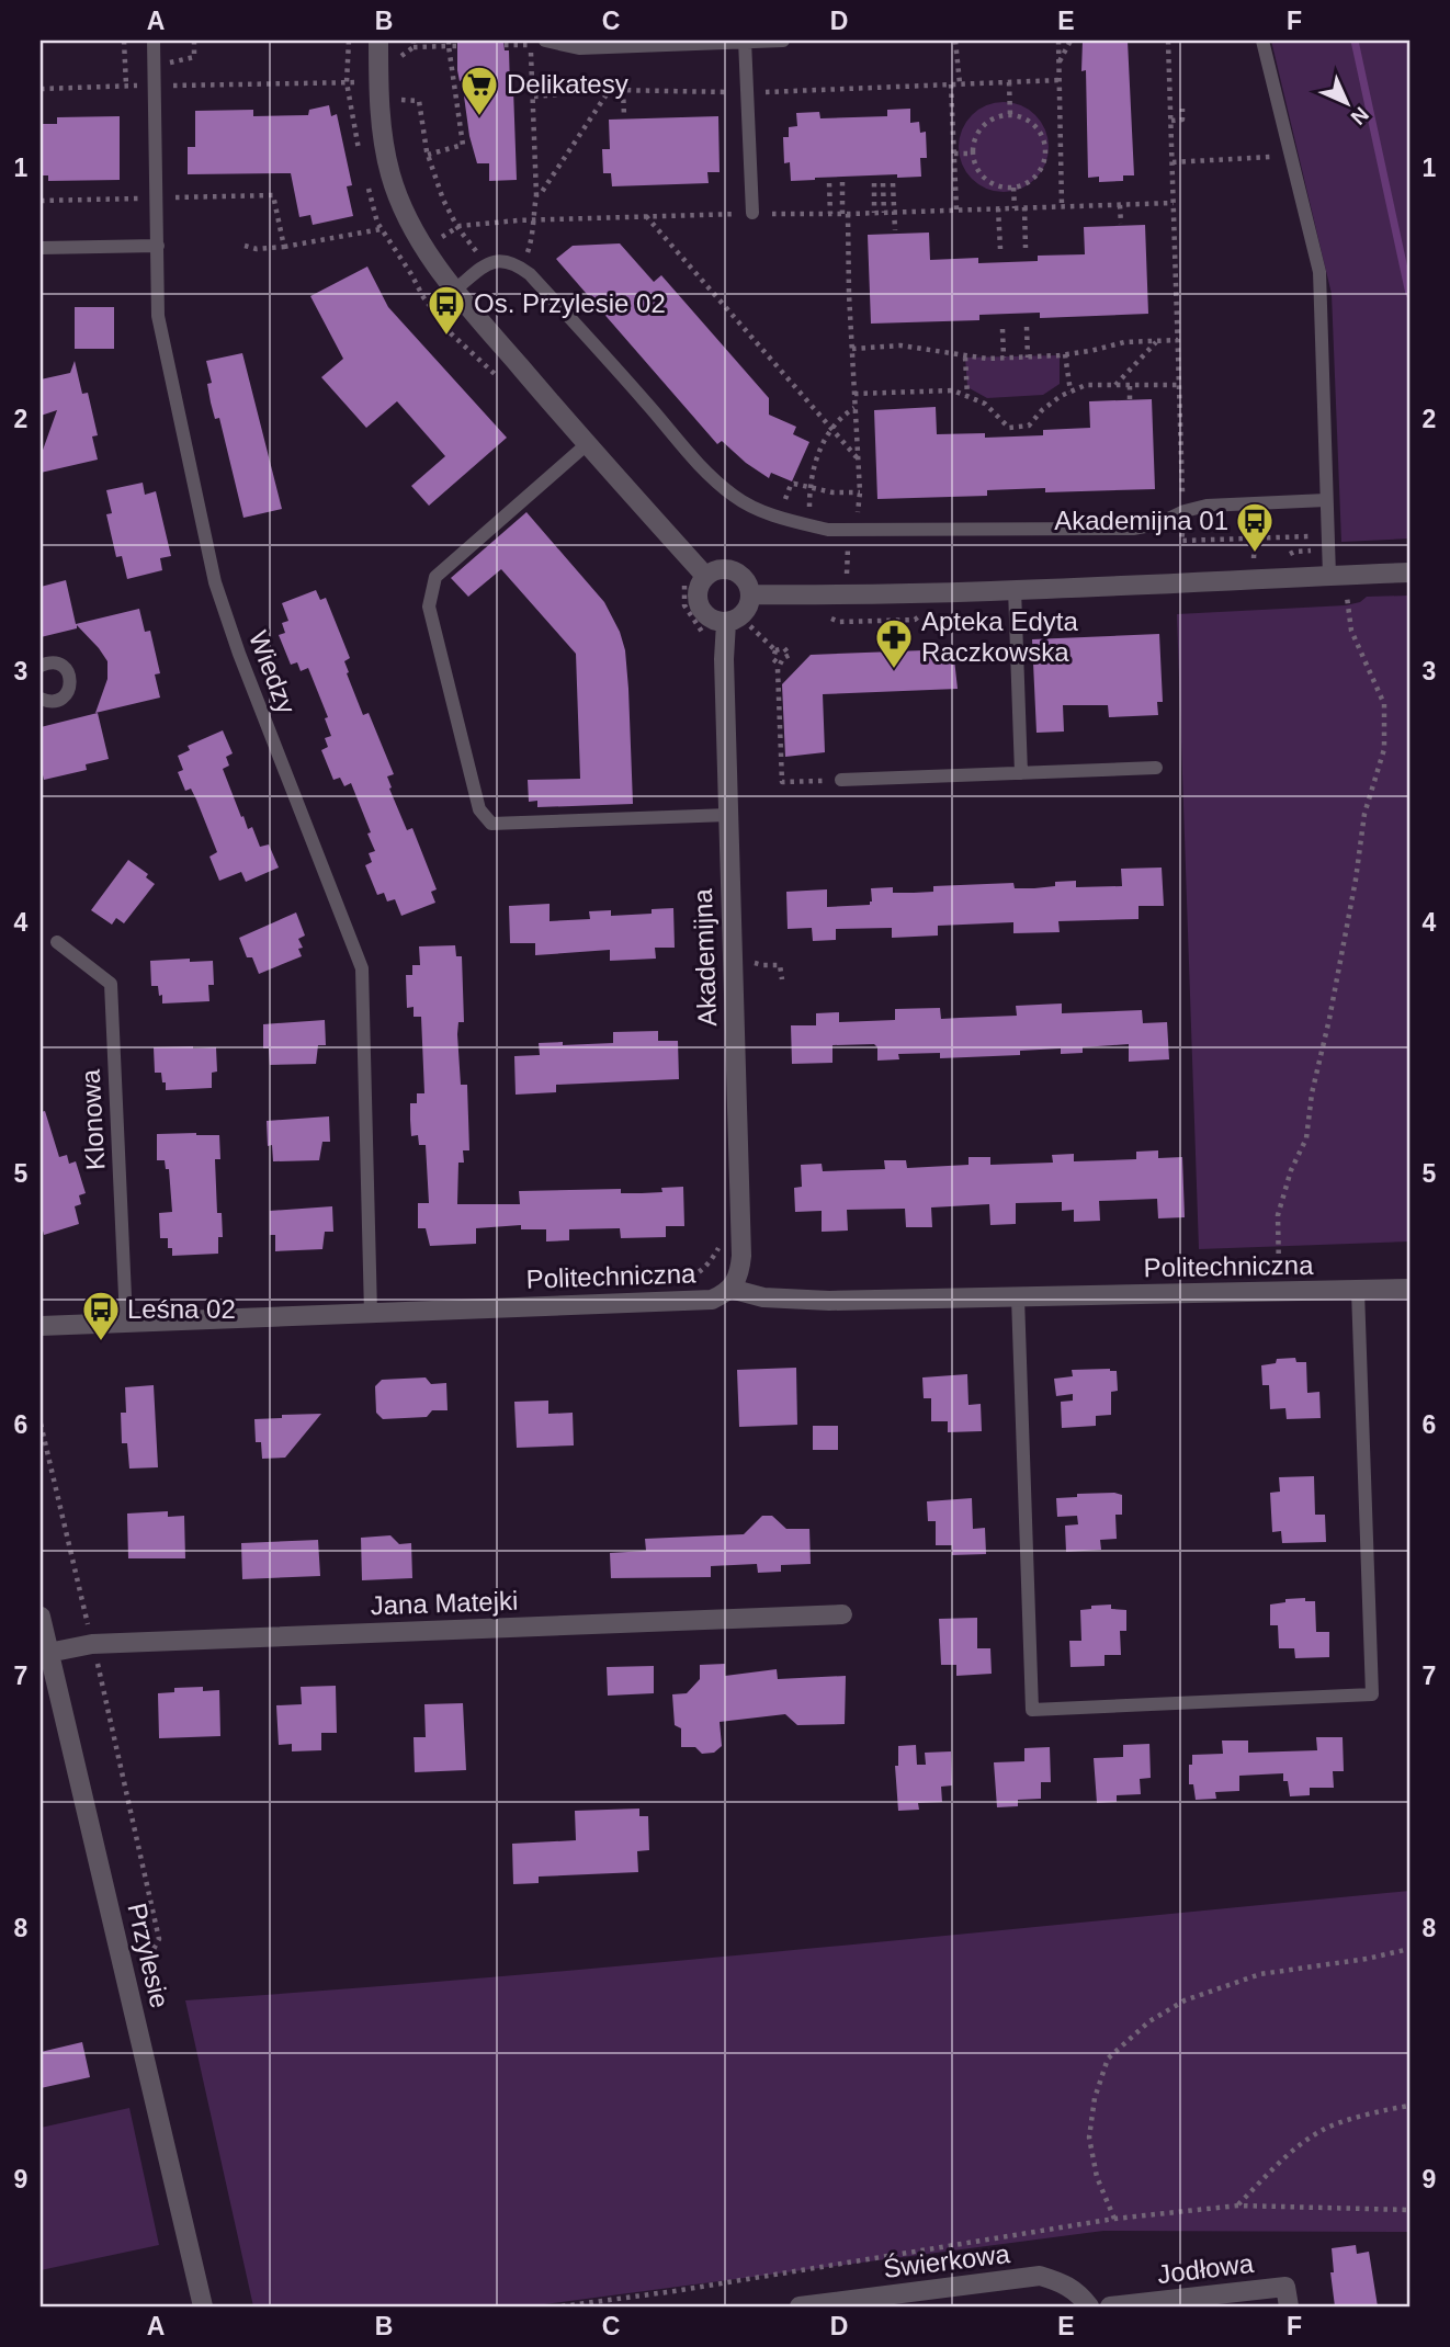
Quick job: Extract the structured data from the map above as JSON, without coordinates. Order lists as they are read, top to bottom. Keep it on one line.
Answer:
{"streets":{"street":["Akademijna","Politechniczna","Jana Matejki","Przylesie","Świerkowa","Jodłowa"],"lane":["Wiedzy","Klonowa"]},"crossings":[["Wiedzy","Politechniczna"],["Akademijna","Politechniczna"],["Klonowa","Politechniczna"],["Jana Matejki","Przylesie"]],"places":{"supermarket":["Delikatesy"],"bus stop":["Os. Przylesie 02","Akademijna 01","Leśna 02"],"pharmacy":["Apteka Edyta Raczkowska"]},"north":"bottom right","grid":{"columns":["A","B","C","D","E","F"],"rows":["1","2","3","4","5","6","7","8","9"]}}
